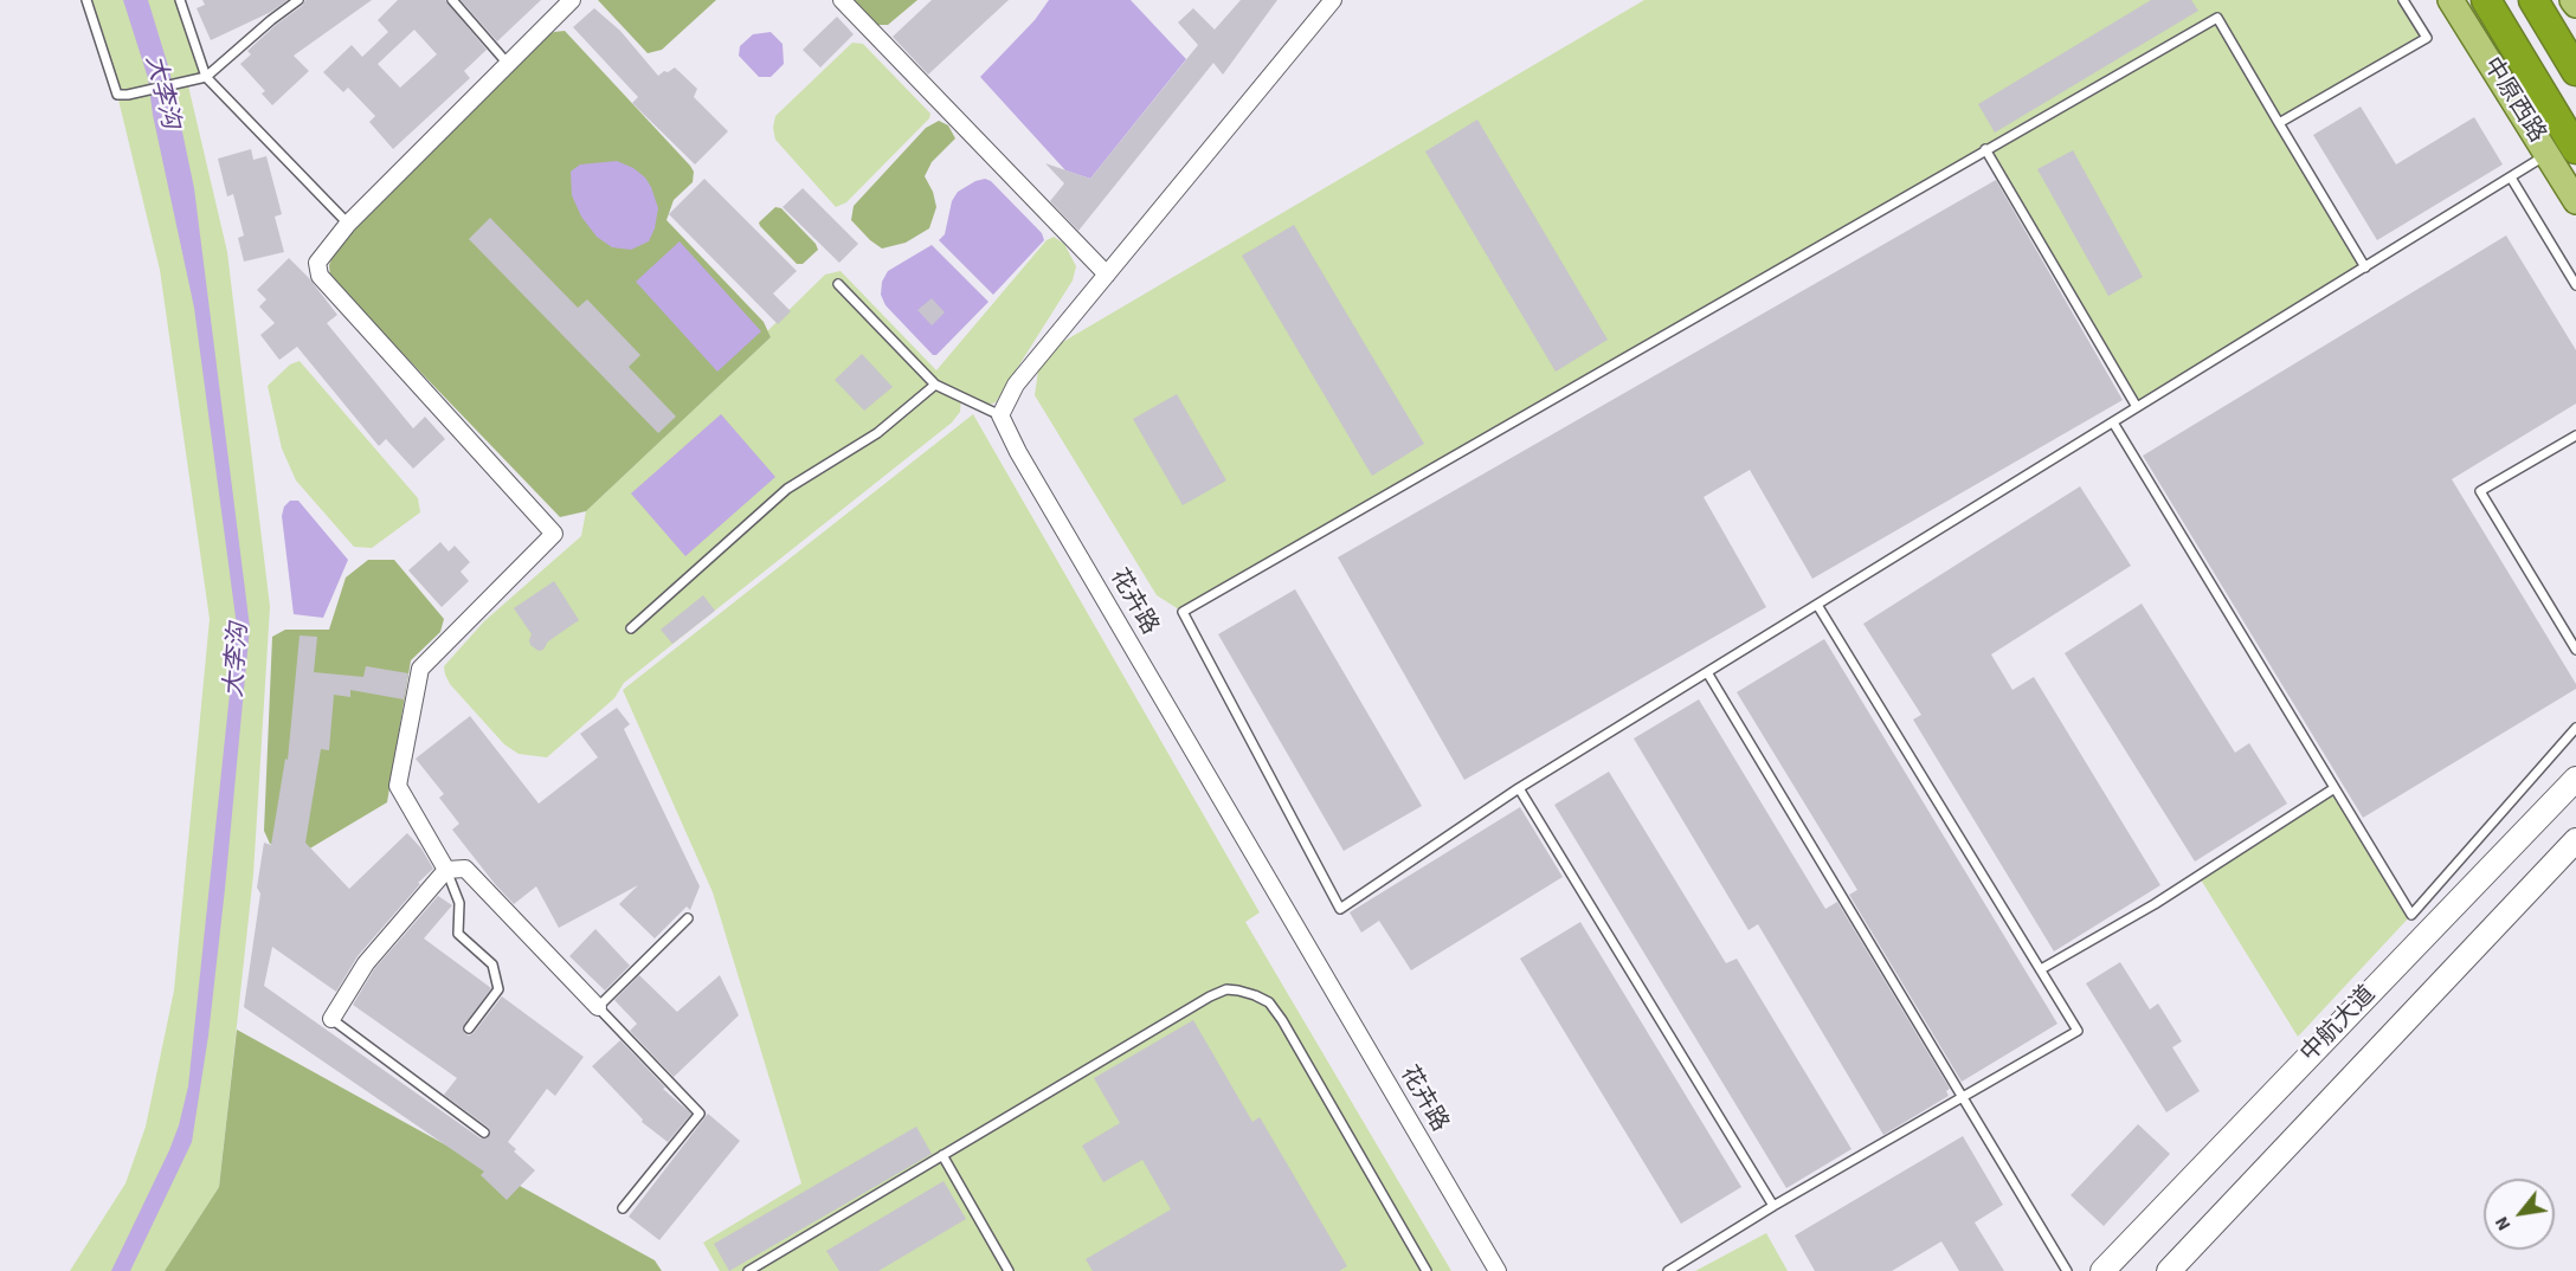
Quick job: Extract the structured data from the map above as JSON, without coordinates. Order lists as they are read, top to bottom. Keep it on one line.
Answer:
{"streets":{"main road":["中原西路","中航大道"],"street":["花卉路"]},"water":["大李沟"],"north":"bottom left"}
